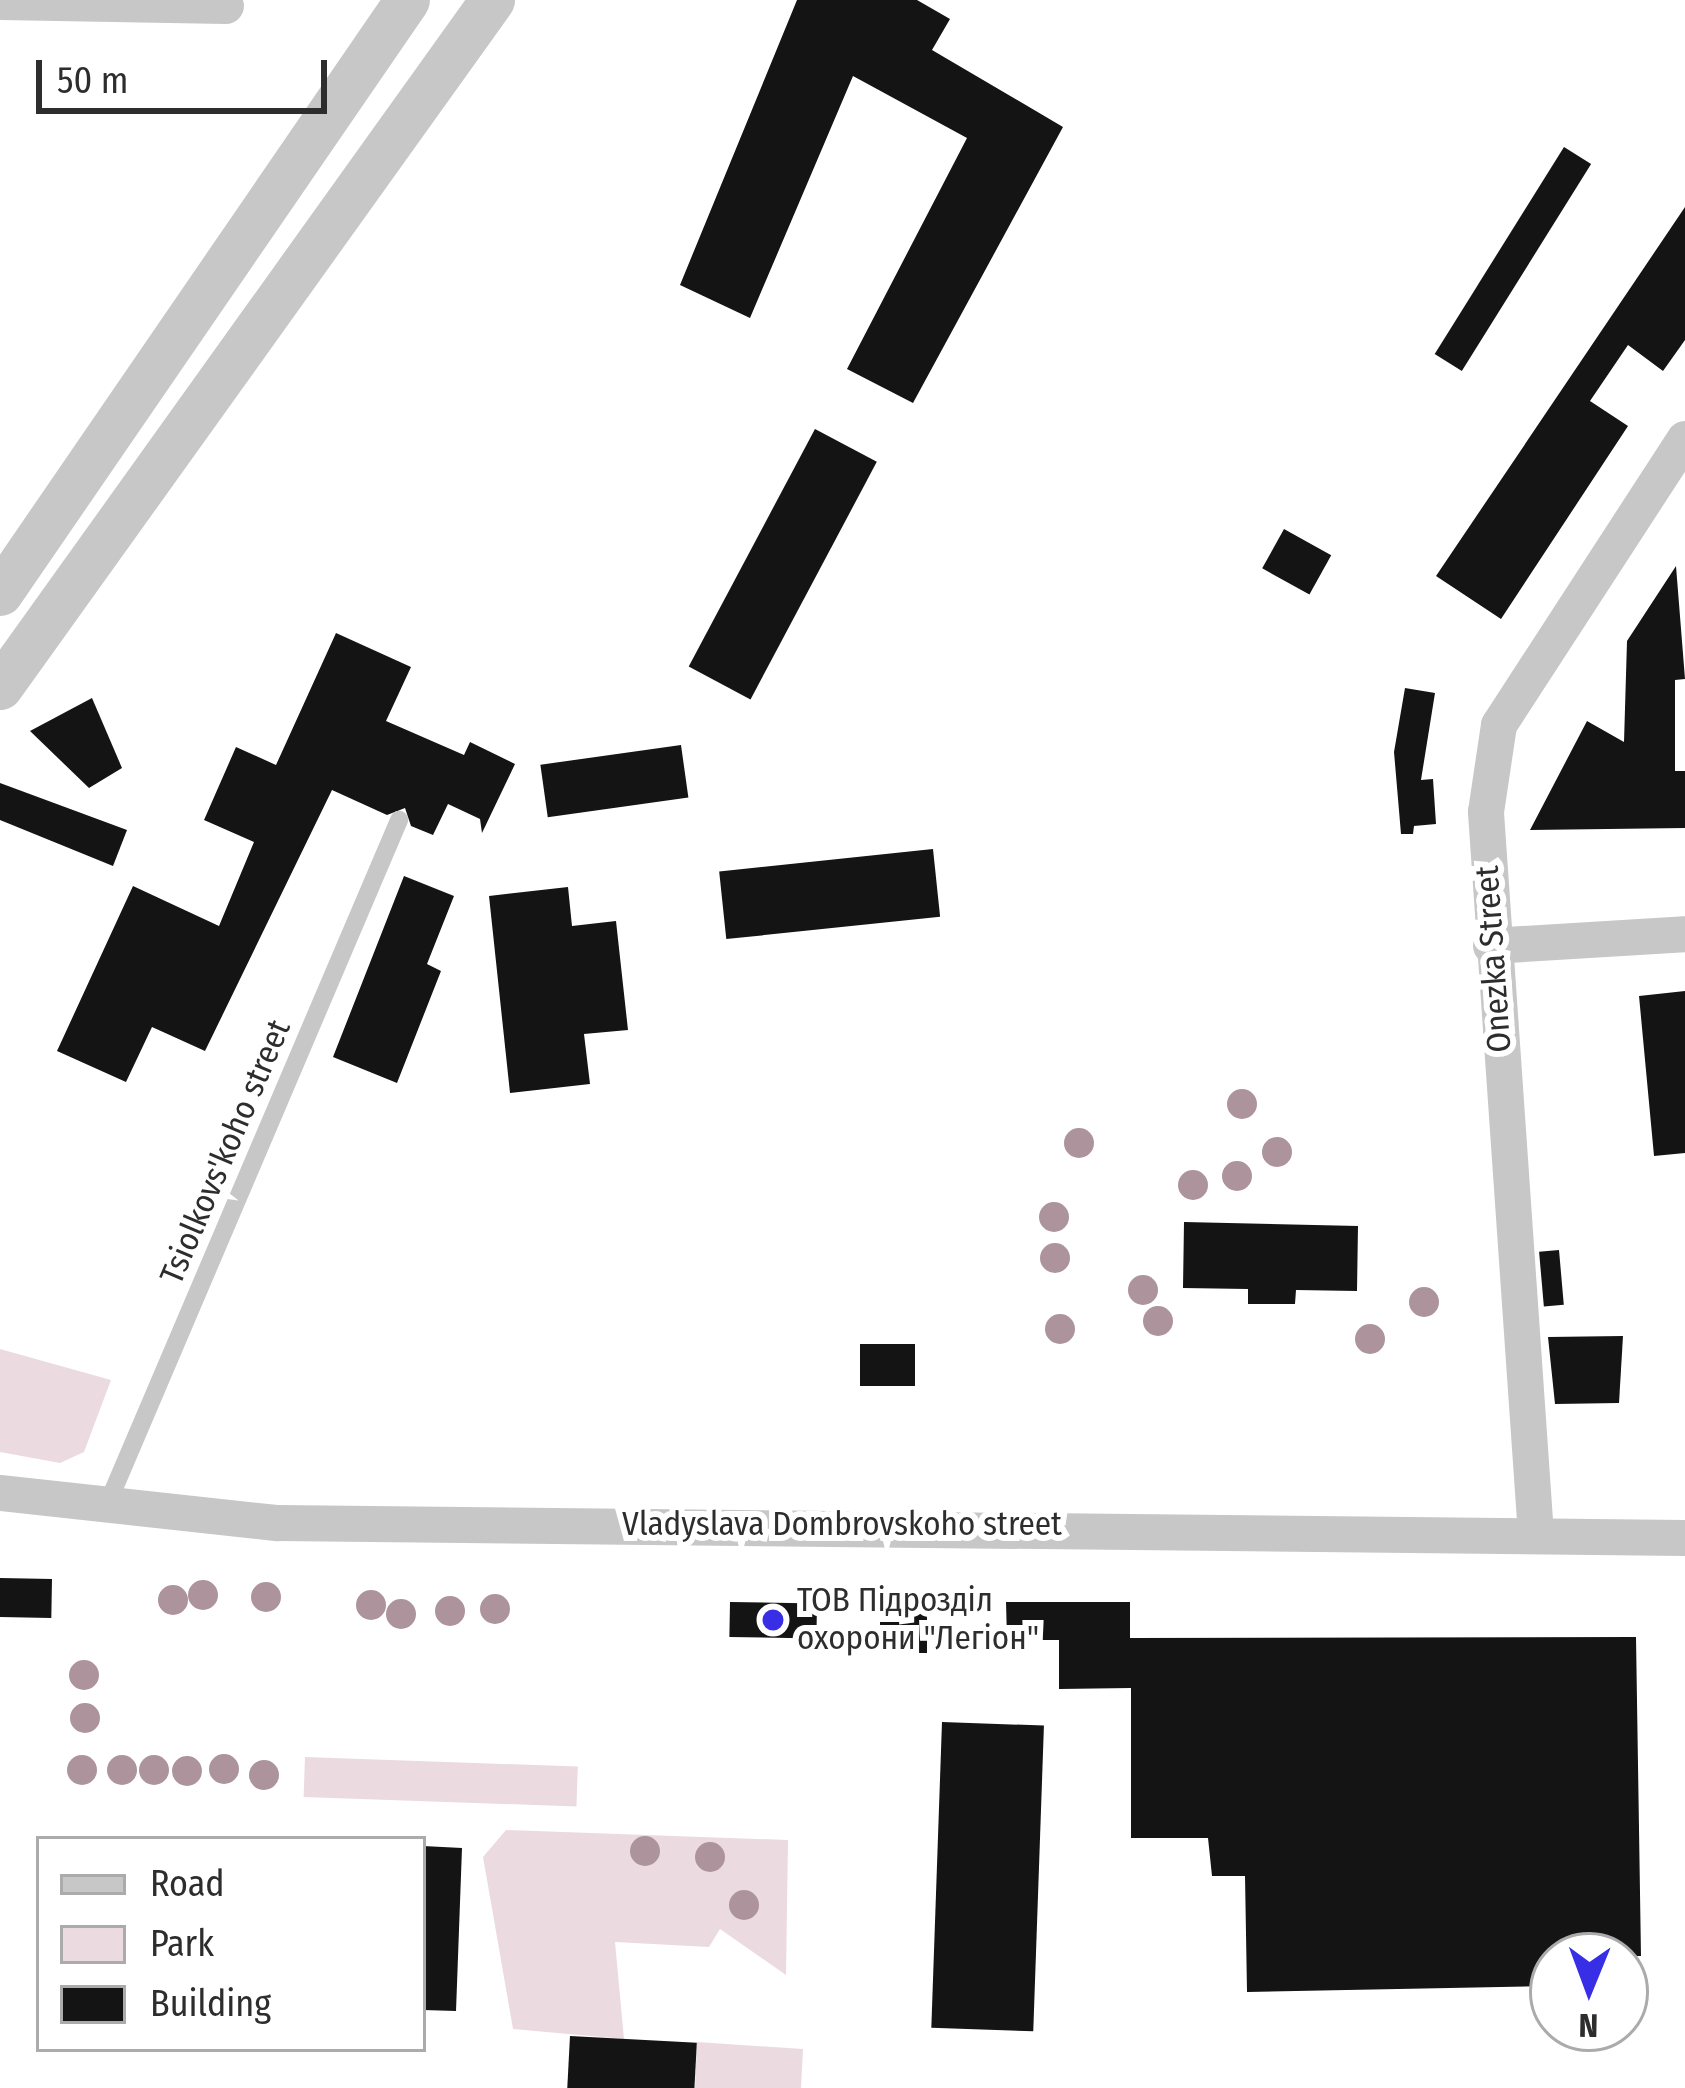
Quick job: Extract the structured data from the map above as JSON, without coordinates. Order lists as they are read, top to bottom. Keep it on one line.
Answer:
{"streets":{"street":["Onezka Street","Vladyslava Dombrovskoho street"],"lane":["Tsiolkovs'koho street"]},"crossings":[["Onezka Street","Vladyslava Dombrovskoho street"],["Tsiolkovs'koho street","Vladyslava Dombrovskoho street"]],"places":["ТОВ Підрозділ охорони \"Легіон\""],"legend":["Road","Park","Building"],"scale_bar":"50 m","north":"bottom"}
